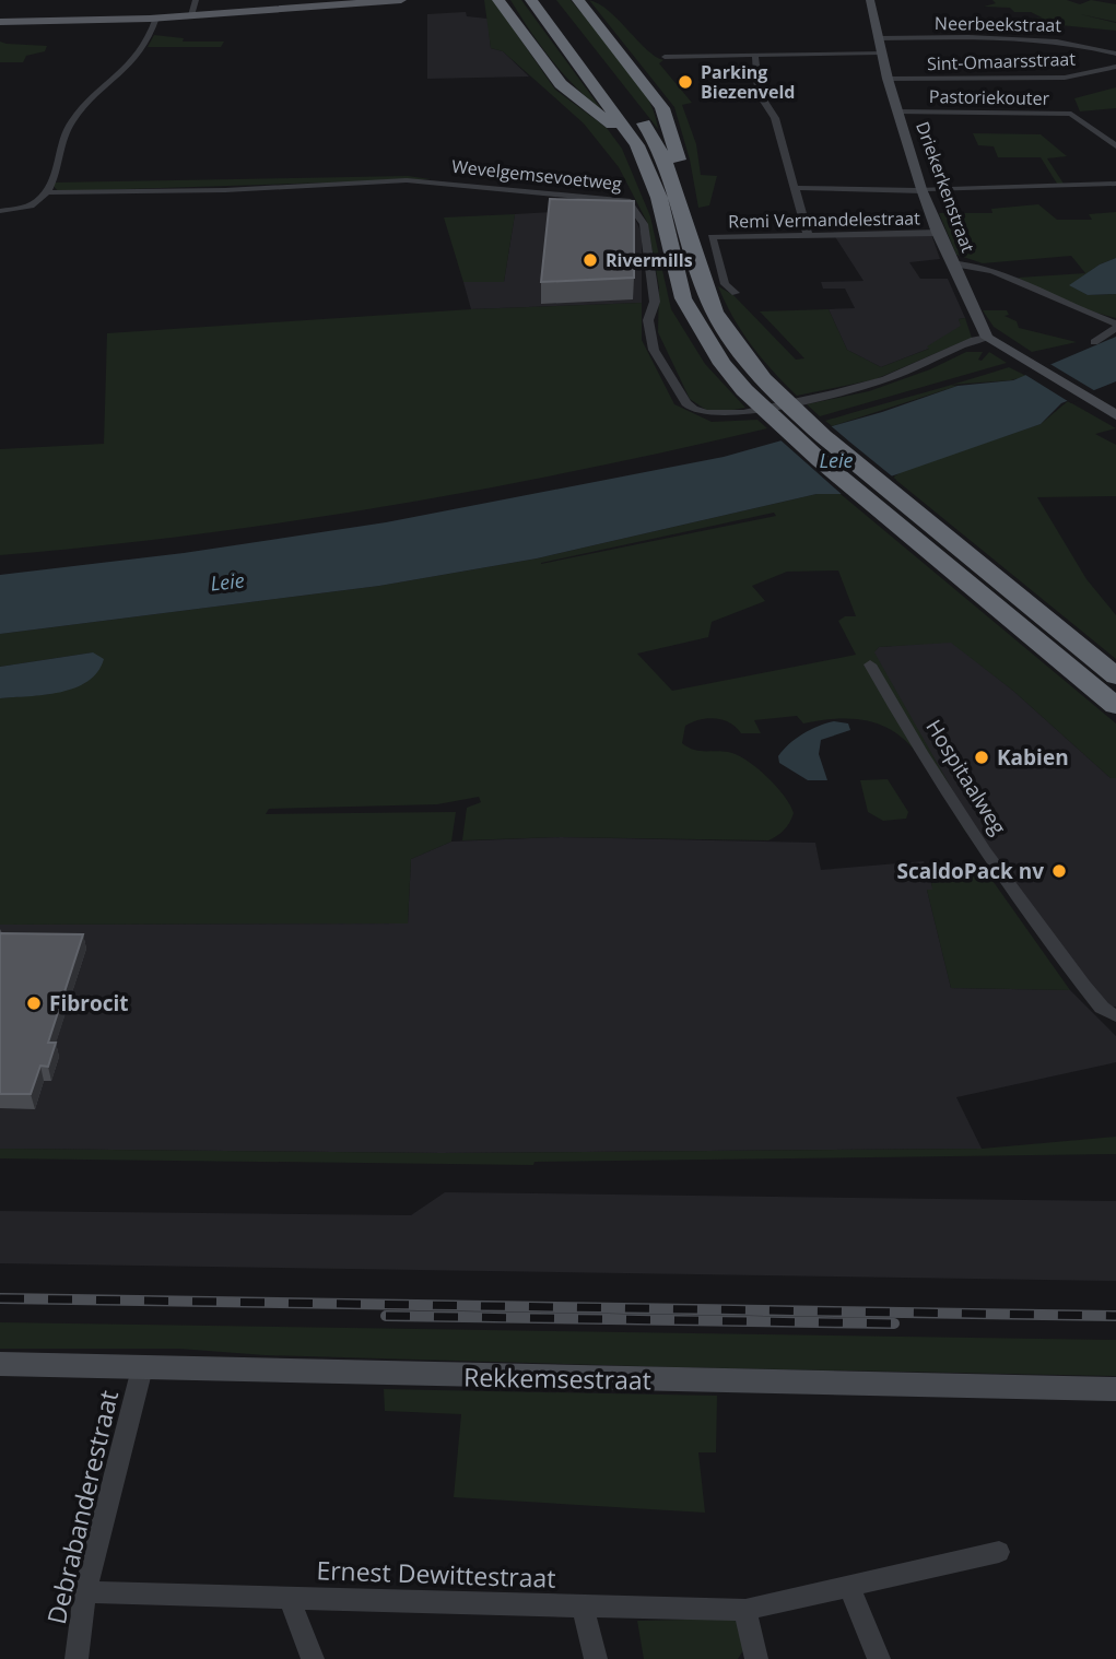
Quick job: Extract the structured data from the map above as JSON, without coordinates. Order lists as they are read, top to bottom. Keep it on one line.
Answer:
{"streets":{"street":["Neerbeekstraat","Sint-Omaarsstraat","Pastoriekouter","Wevelgemsevoetweg","Driekerkenstraat","Remi Vermandelestraat","Hospitaalweg","Rekkemsestraat","Debrabanderestraat","Ernest Dewittestraat"]},"crossings":[["Neerbeekstraat","Driekerkenstraat"],["Sint-Omaarsstraat","Driekerkenstraat"],["Pastoriekouter","Driekerkenstraat"],["Wevelgemsevoetweg","Driekerkenstraat"],["Driekerkenstraat","Remi Vermandelestraat"],["Rekkemsestraat","Debrabanderestraat"],["Debrabanderestraat","Ernest Dewittestraat"]],"water":["Leie"],"places":["Parking Biezenveld","Rivermills","Kabien","ScaldoPack nv","Fibrocit"]}
